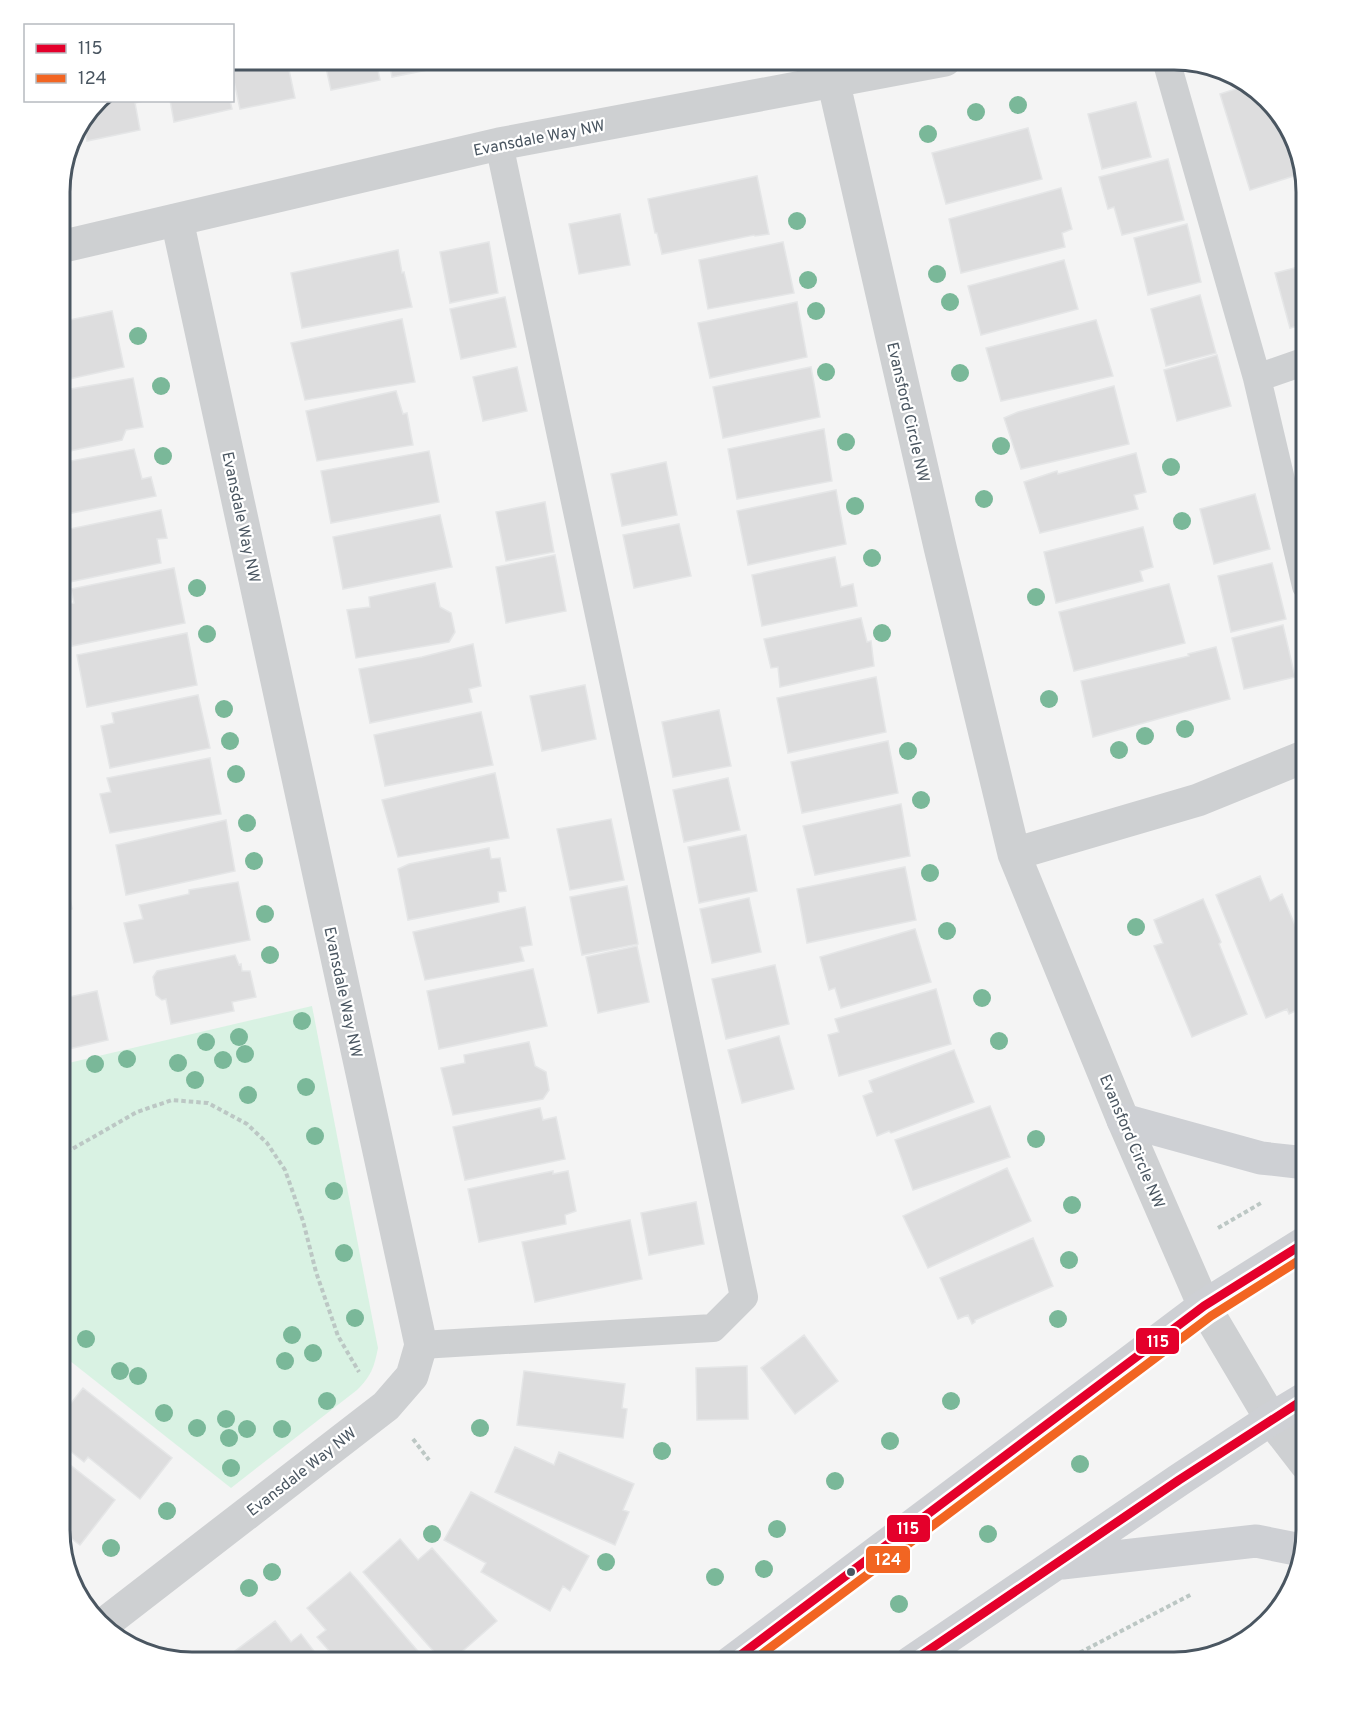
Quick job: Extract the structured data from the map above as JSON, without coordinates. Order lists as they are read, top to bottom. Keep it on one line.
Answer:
{"streets":{"street":["Evansdale Way NW","Evansford Circle NW"]},"crossings":[["Evansdale Way NW","Evansford Circle NW"]],"lines":["transit line 115","transit line 124"],"legend":["115","124"]}
